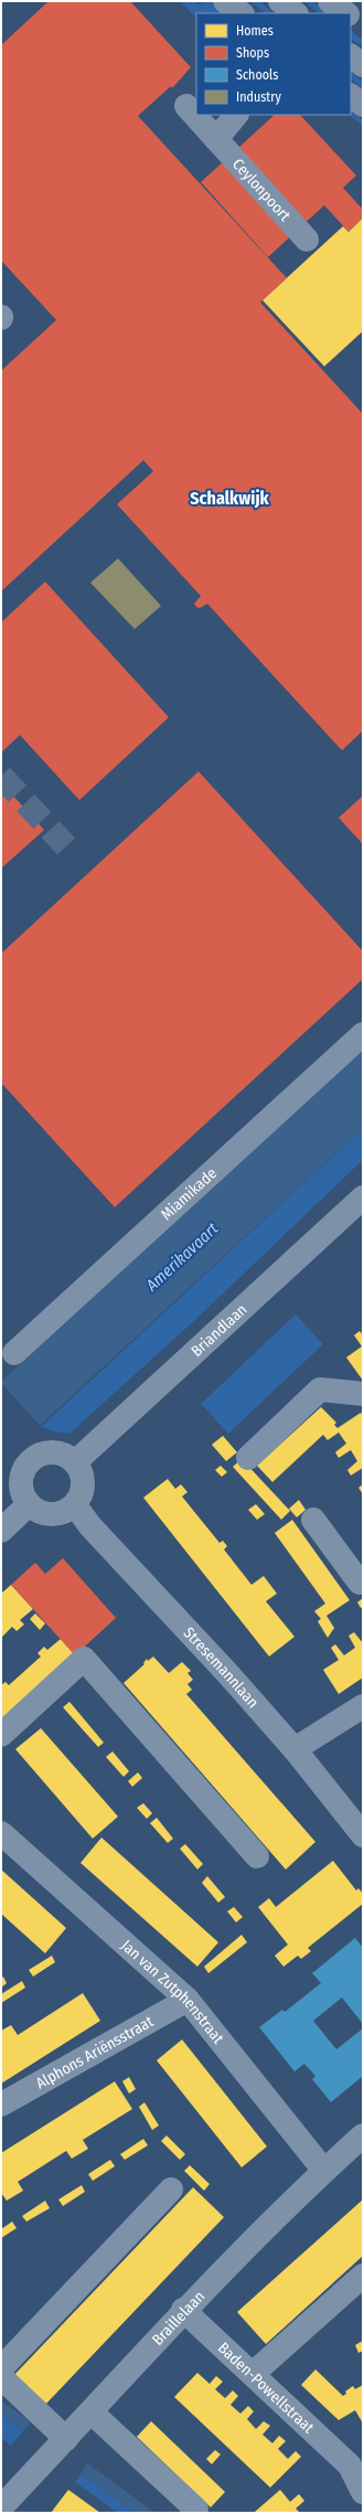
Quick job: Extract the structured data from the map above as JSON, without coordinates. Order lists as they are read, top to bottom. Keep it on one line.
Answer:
{"streets":{"street":["Ceylonpoort","Miamikade","Briandlaan","Stresemannlaan","Jan van Zutphenstraat","Alphons Ariënsstraat","Braillelaan","Baden-Powellstraat"]},"crossings":[["Briandlaan","Stresemannlaan"],["Jan van Zutphenstraat","Alphons Ariënsstraat"],["Jan van Zutphenstraat","Braillelaan"],["Braillelaan","Baden-Powellstraat"]],"districts":["Schalkwijk"],"water":["Amerikavaart"],"legend":["Homes","Shops","Schools","Industry"]}
